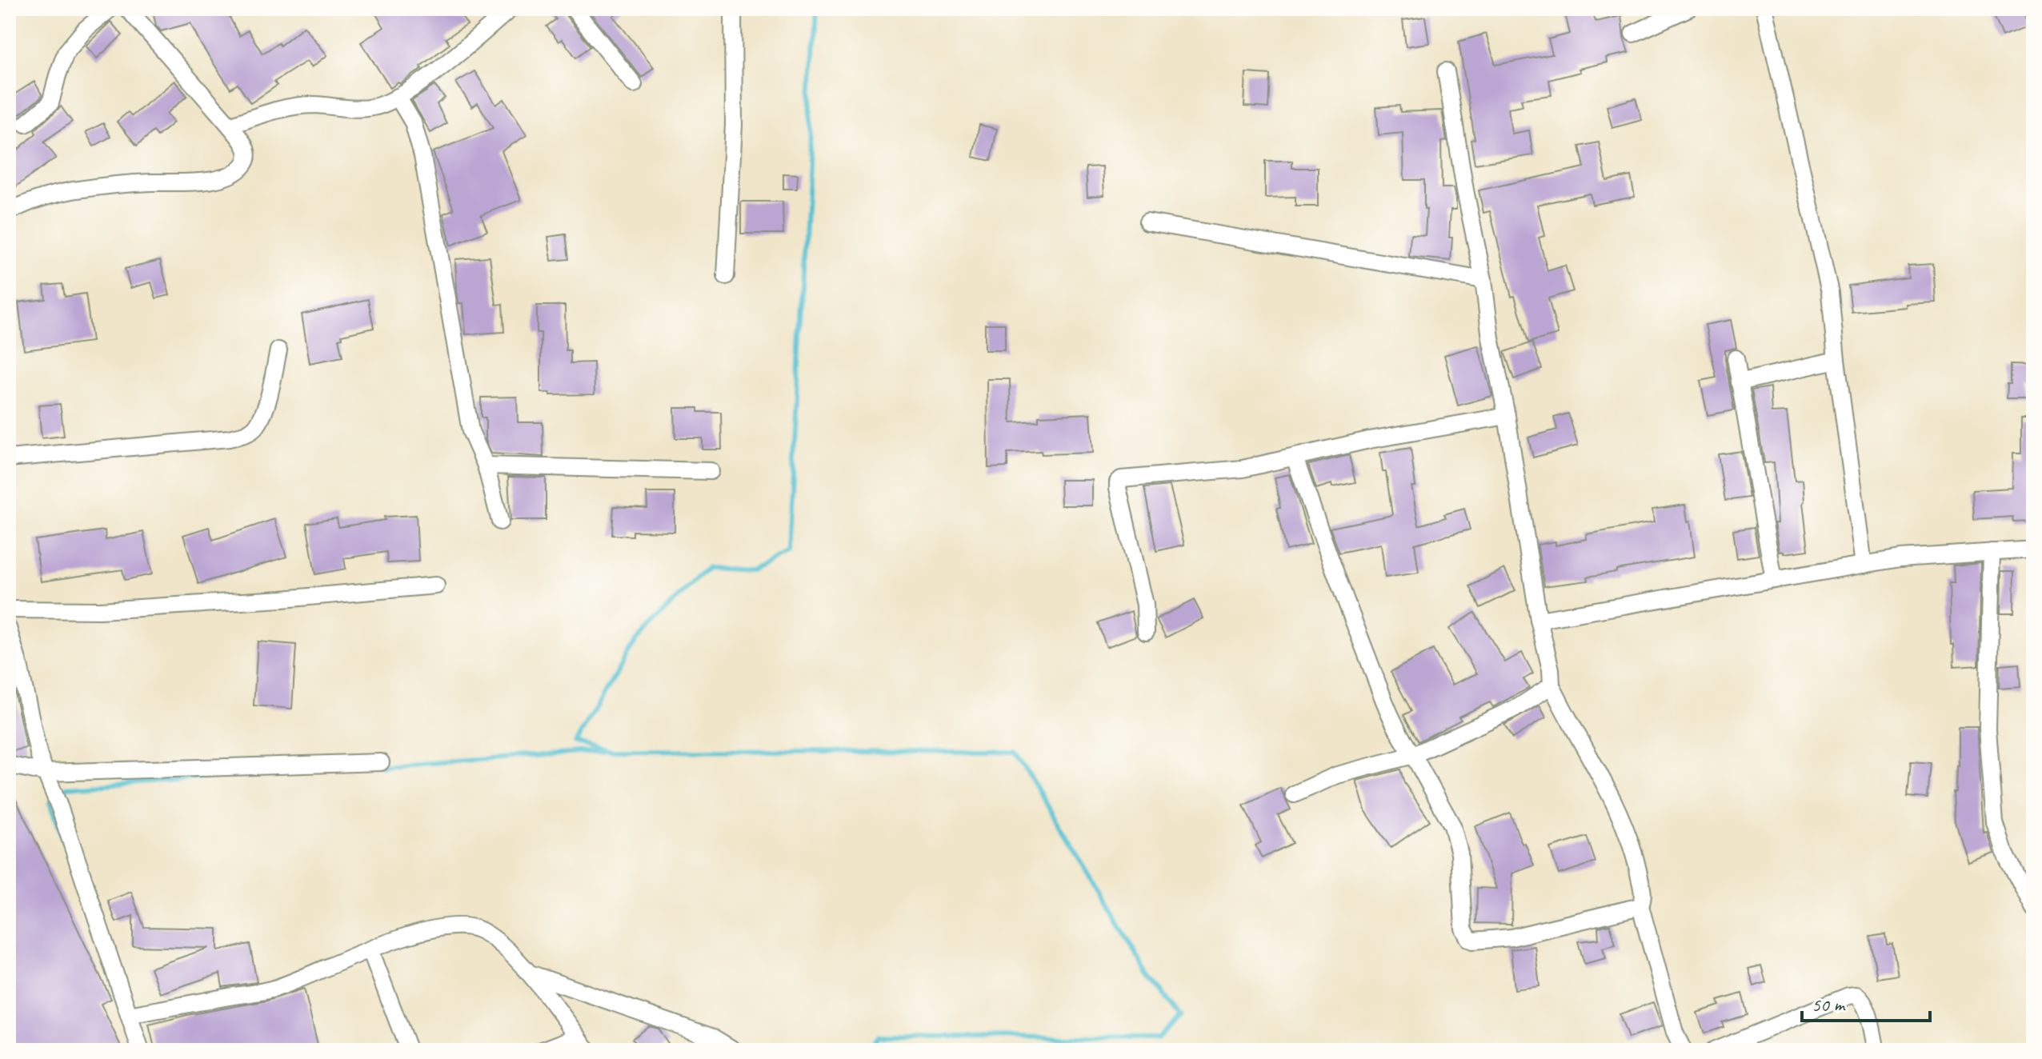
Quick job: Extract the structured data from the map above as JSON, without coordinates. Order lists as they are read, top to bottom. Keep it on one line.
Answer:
{"scale_bar":"50 m"}
